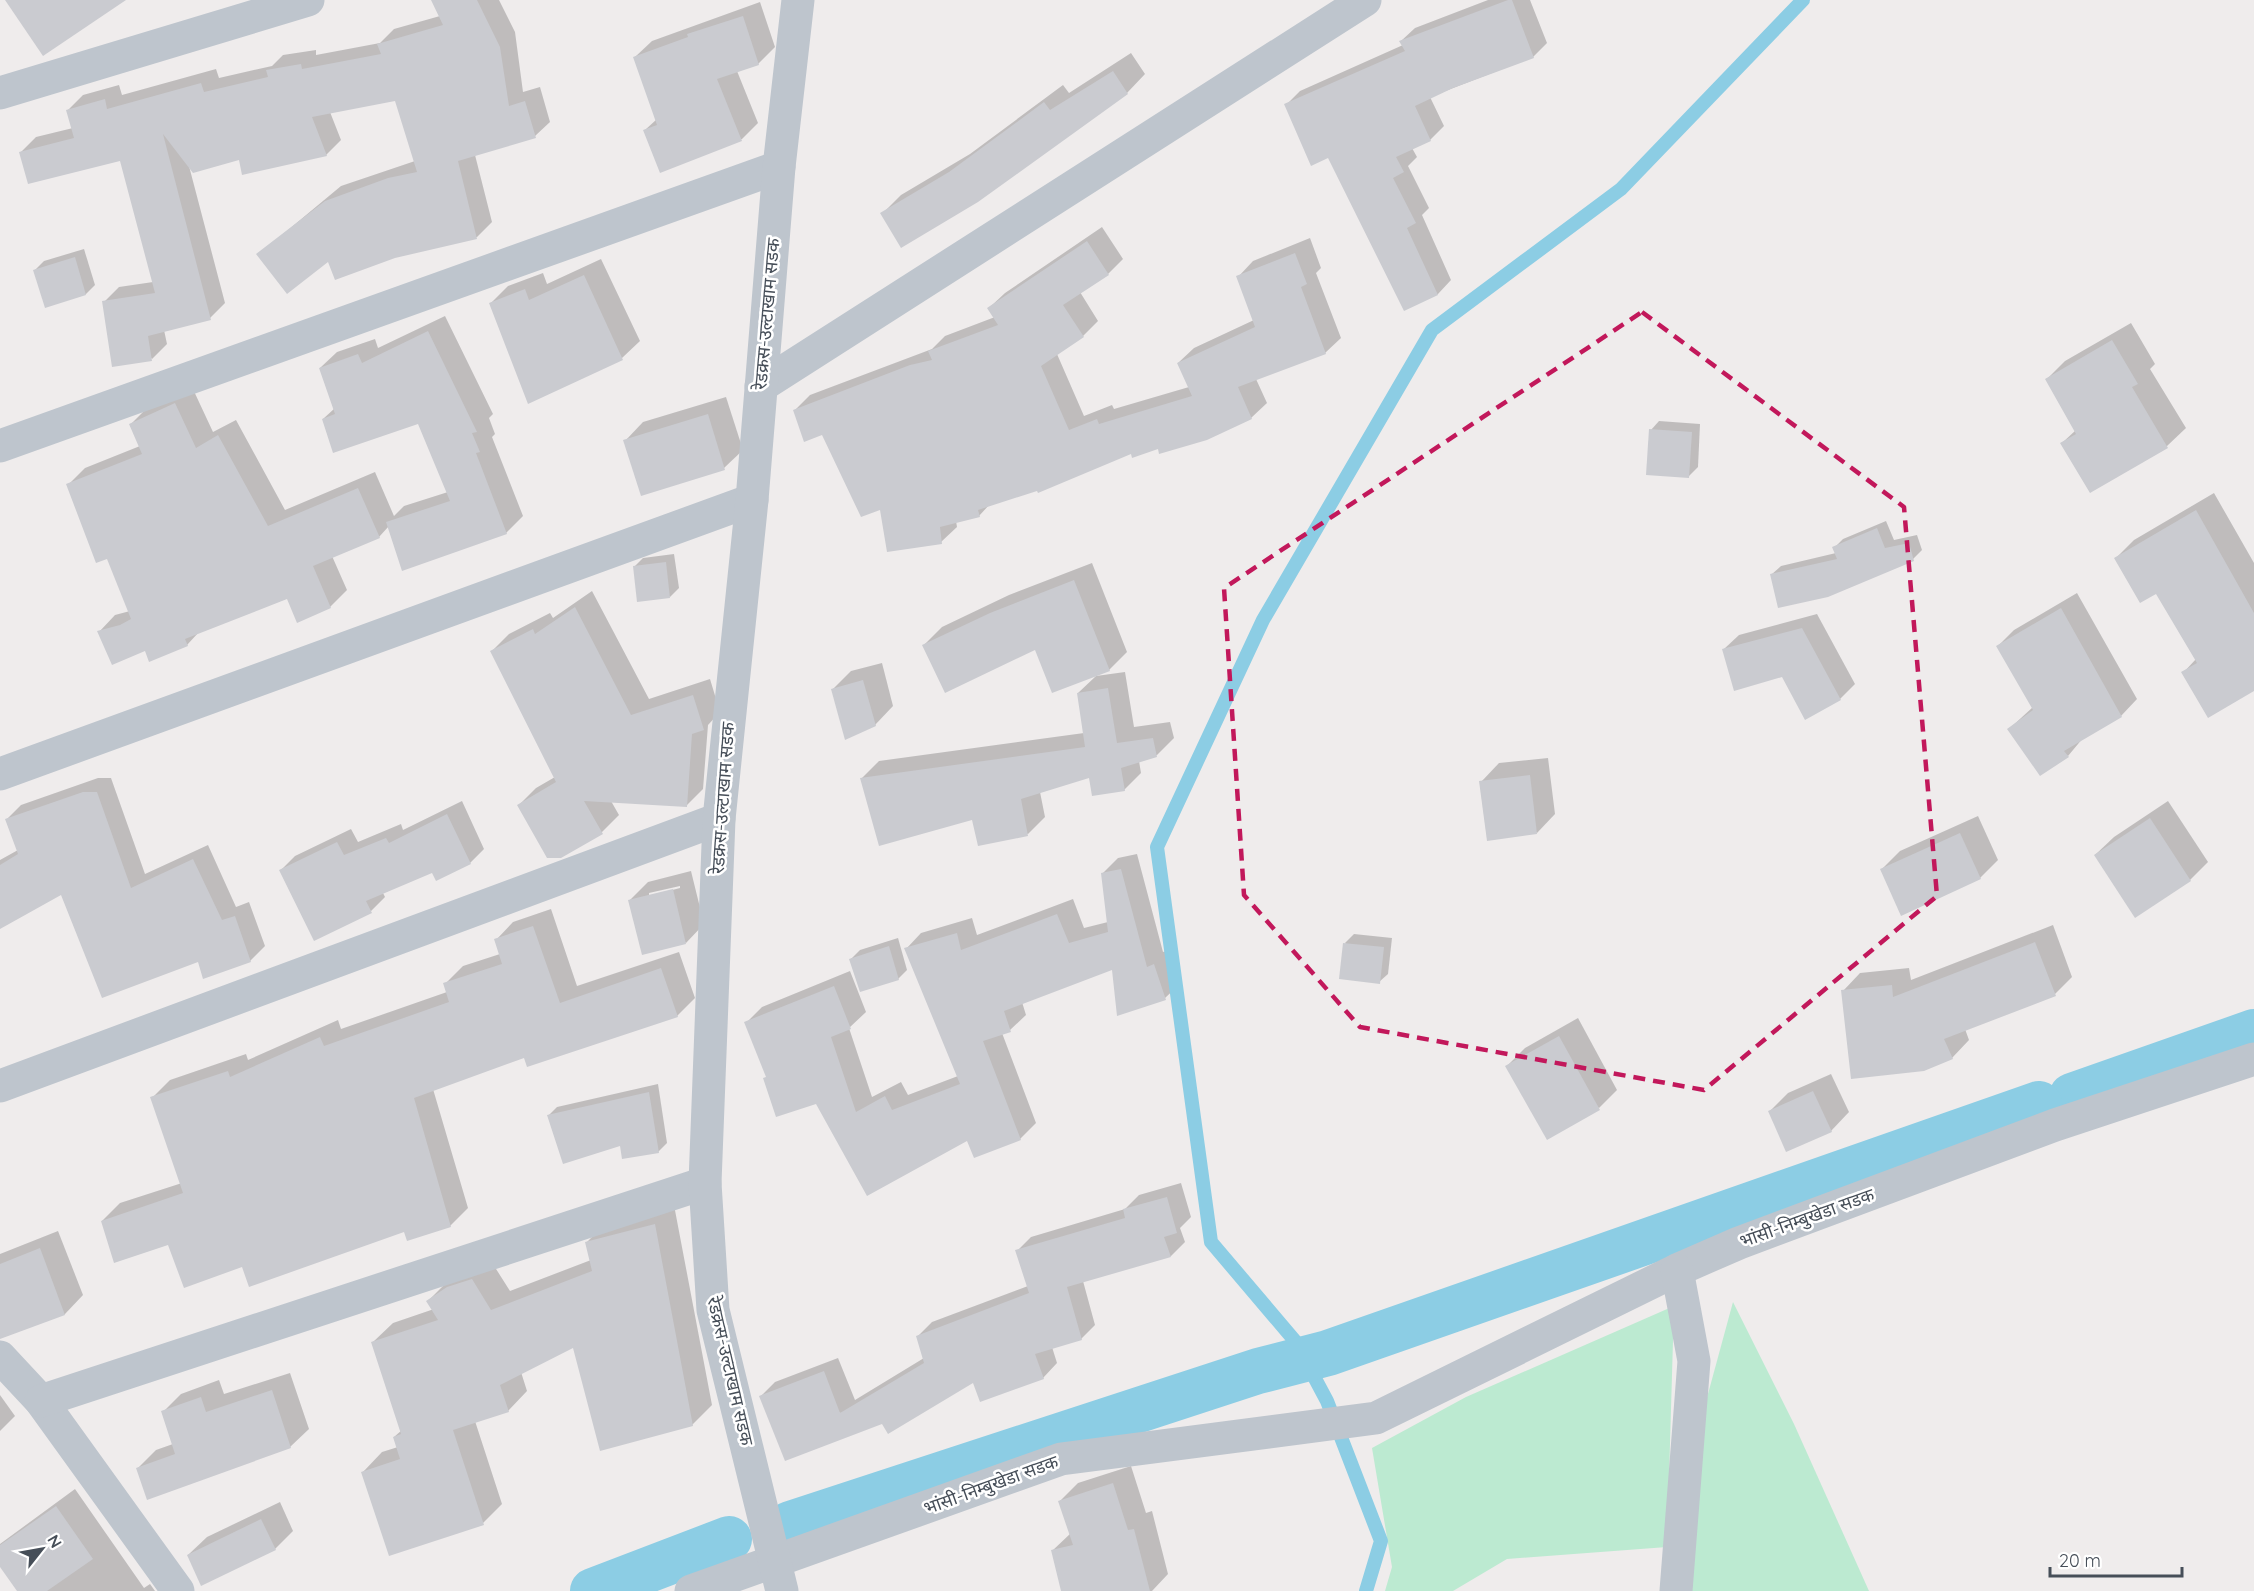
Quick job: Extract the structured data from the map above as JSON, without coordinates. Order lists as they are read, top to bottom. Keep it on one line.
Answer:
{"streets":{"street":["रेडक्रस-उल्टाखाम सडक","भांसी-निम्बुखेडा सडक"]},"crossings":[["रेडक्रस-उल्टाखाम सडक","भांसी-निम्बुखेडा सडक"]],"scale_bar":"20 m","north":"top right"}
